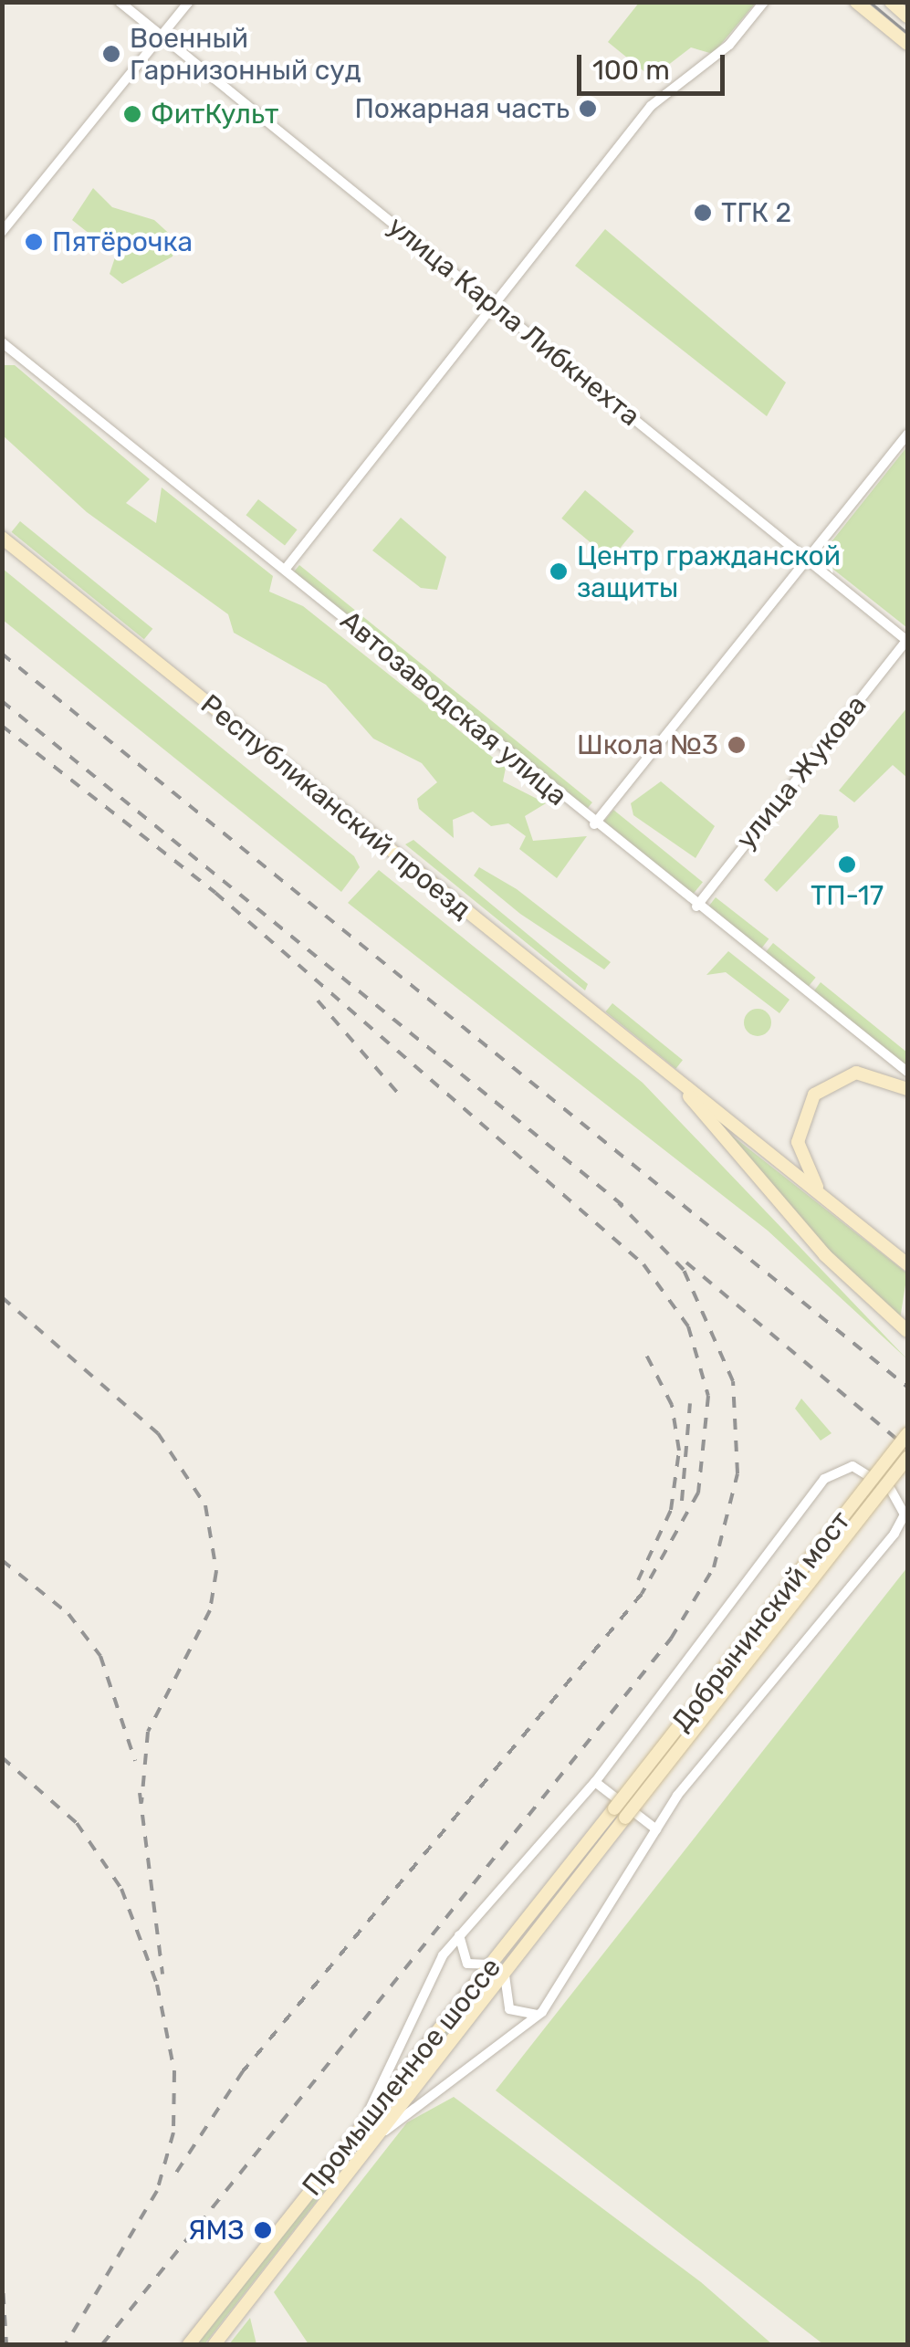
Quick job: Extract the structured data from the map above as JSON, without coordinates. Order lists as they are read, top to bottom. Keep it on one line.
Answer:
{"streets":{"main road":["Республиканский проезд","Добрынинский мост","Промышленное шоссе"],"street":["улица Карла Либкнехта","Автозаводская улица","улица Жукова"]},"crossings":[["улица Карла Либкнехта","улица Жукова"],["Автозаводская улица","улица Жукова"],["Добрынинский мост","Промышленное шоссе"]],"places":["Военный Гарнизонный суд","Пожарная часть","ФитКульт","ТГК 2","Пятёрочка","Центр гражданской защиты","Школа №3","ТП-17","ЯМЗ"],"scale_bar":"100 m"}
